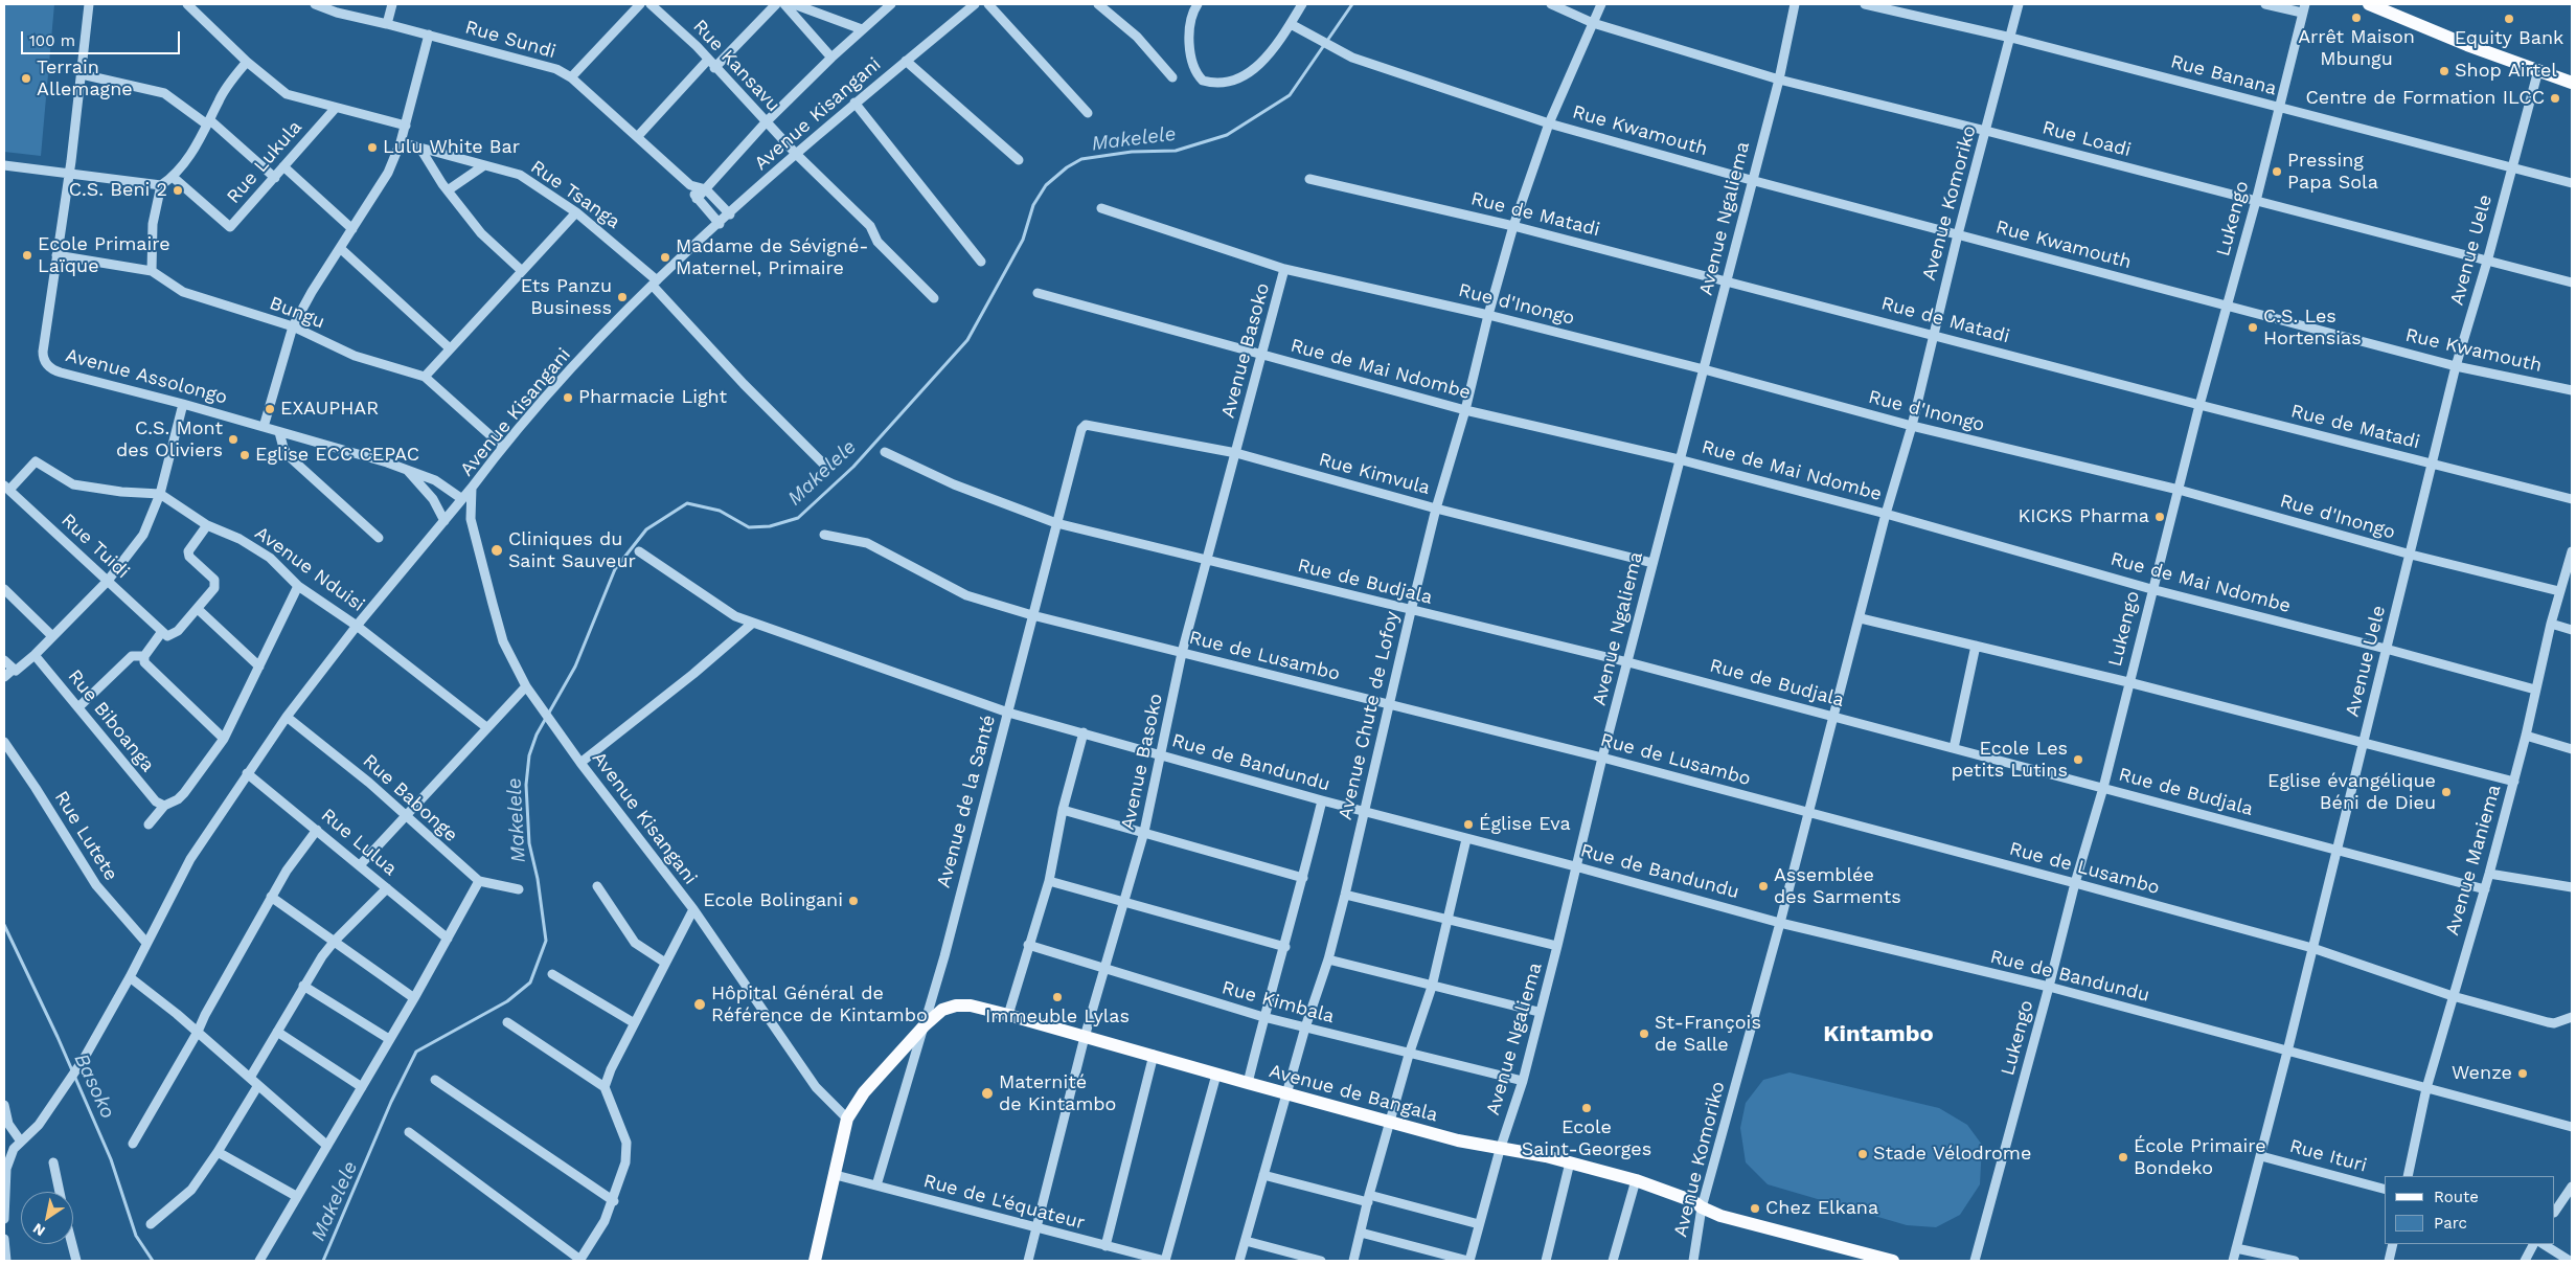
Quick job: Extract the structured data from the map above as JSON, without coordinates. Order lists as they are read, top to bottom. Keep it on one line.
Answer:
{"streets":{"main road":["Avenue de Bangala"],"street":["Rue Sundi","Rue Kansavu","Rue Banana","Avenue Kisangani","Rue Kwamouth","Rue Loadi","Rue Lukula","Rue Tsanga","Avenue Komoriko","Rue de Matadi","Avenue Ngaliema","Lukengo","Avenue Uele","Rue d'Inongo","Bungu","Avenue Basoko","Rue de Mai Ndombe","Avenue Assolongo","Rue Kimvula","Rue Tuidi","Avenue Nduisi","Rue de Budjala","Rue de Lusambo","Avenue Chute de Lofoy","Rue Biboanga","Rue de Bandundu","Rue Babonge","Avenue de la Santé","Rue Lutete","Rue Lulua","Avenue Maniema","Rue Kimbala","Rue Ituri","Rue de L'équateur"]},"crossings":[["Rue Sundi","Avenue Kisangani"],["Rue Kansavu","Avenue Kisangani"],["Rue Banana","Avenue Komoriko"],["Rue Banana","Lukengo"],["Rue Banana","Avenue Uele"],["Avenue Kisangani","Rue Tsanga"],["Avenue Kisangani","Bungu"],["Avenue Kisangani","Avenue de Bangala"],["Rue Kwamouth","Avenue Komoriko"],["Rue Kwamouth","Avenue Ngaliema"],["Rue Kwamouth","Lukengo"],["Rue Kwamouth","Avenue Uele"],["Rue Kwamouth","Avenue Chute de Lofoy"],["Rue Loadi","Avenue Komoriko"],["Rue Loadi","Avenue Ngaliema"],["Rue Loadi","Lukengo"],["Rue Loadi","Avenue Uele"],["Rue Loadi","Avenue Chute de Lofoy"],["Avenue Komoriko","Rue de Matadi"],["Avenue Komoriko","Rue d'Inongo"],["Avenue Komoriko","Rue de Mai Ndombe"],["Avenue Komoriko","Rue de Budjala"],["Avenue Komoriko","Rue de Lusambo"],["Avenue Komoriko","Rue de Bandundu"],["Avenue Komoriko","Avenue de Bangala"],["Rue de Matadi","Avenue Ngaliema"],["Rue de Matadi","Lukengo"],["Rue de Matadi","Avenue Uele"],["Rue de Matadi","Avenue Chute de Lofoy"],["Avenue Ngaliema","Rue d'Inongo"],["Avenue Ngaliema","Rue de Mai Ndombe"],["Avenue Ngaliema","Rue Kimvula"],["Avenue Ngaliema","Rue de Budjala"],["Avenue Ngaliema","Rue de Lusambo"],["Avenue Ngaliema","Rue de Bandundu"],["Avenue Ngaliema","Rue Kimbala"],["Avenue Ngaliema","Avenue de Bangala"],["Lukengo","Rue d'Inongo"],["Lukengo","Rue de Mai Ndombe"],["Lukengo","Rue de Budjala"],["Lukengo","Rue de Lusambo"],["Lukengo","Rue de Bandundu"],["Avenue Uele","Rue d'Inongo"],["Avenue Uele","Rue de Mai Ndombe"],["Avenue Uele","Rue de Budjala"],["Avenue Uele","Rue de Lusambo"],["Avenue Uele","Rue de Bandundu"],["Avenue Uele","Rue Ituri"],["Rue d'Inongo","Avenue Basoko"],["Rue d'Inongo","Avenue Chute de Lofoy"],["Rue d'Inongo","Avenue Maniema"],["Bungu","Avenue Assolongo"],["Avenue Basoko","Rue de Mai Ndombe"],["Avenue Basoko","Rue Kimvula"],["Avenue Basoko","Rue de Budjala"],["Avenue Basoko","Rue de Lusambo"],["Avenue Basoko","Rue de Bandundu"],["Avenue Basoko","Rue Kimbala"],["Avenue Basoko","Avenue de Bangala"],["Avenue Basoko","Rue de L'équateur"],["Rue de Mai Ndombe","Avenue Chute de Lofoy"],["Rue de Mai Ndombe","Avenue Maniema"],["Rue Kimvula","Avenue Chute de Lofoy"],["Rue Kimvula","Avenue de la Santé"],["Rue de Budjala","Avenue Chute de Lofoy"],["Rue de Budjala","Avenue de la Santé"],["Rue de Budjala","Avenue Maniema"],["Rue de Lusambo","Avenue Chute de Lofoy"],["Rue de Lusambo","Avenue de la Santé"],["Rue de Lusambo","Avenue Maniema"],["Avenue Chute de Lofoy","Rue de Bandundu"],["Avenue Chute de Lofoy","Rue Kimbala"],["Avenue Chute de Lofoy","Avenue de Bangala"],["Rue de Bandundu","Avenue de la Santé"],["Rue de Bandundu","Avenue Maniema"],["Avenue de la Santé","Avenue de Bangala"],["Avenue de la Santé","Rue de L'équateur"]],"districts":["Kintambo"],"water":["Makelele","Basoko"],"places":["Arrêt Maison Mbungu","Equity Bank","Shop Airtel","Terrain Allemagne","Centre de Formation ILCC","Lulu White Bar","Pressing Papa Sola","C.S. Beni 2","Ecole Primaire Laïque","Madame de Sévigné- Maternel, Primaire","Ets Panzu Business","C.S. Les Hortensias","Pharmacie Light","EXAUPHAR","C.S. Mont des Oliviers","Eglise ECC CEPAC","KICKS Pharma","Cliniques du Saint Sauveur","Ecole Les petits Lutins","Eglise évangélique Béni de Dieu","Église Eva","Assemblée des Sarments","Ecole Bolingani","Immeuble Lylas","Hôpital Général de Référence de Kintambo","St-François de Salle","Wenze","Maternité de Kintambo","Ecole Saint-Georges","Stade Vélodrome","École Primaire Bondeko","Chez Elkana"],"legend":["Route","Parc"],"scale_bar":"100 m","north":"bottom left"}
